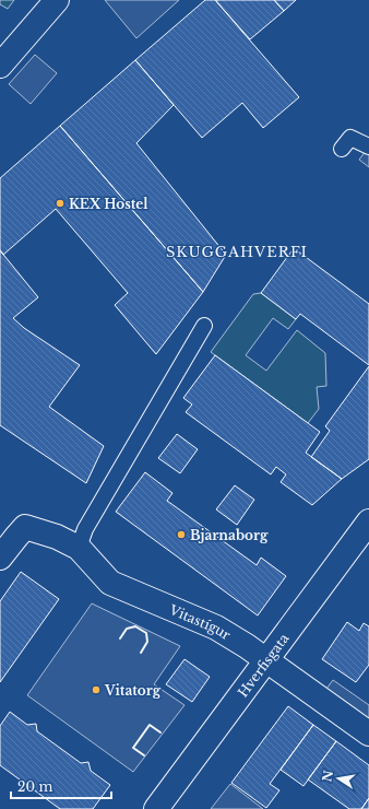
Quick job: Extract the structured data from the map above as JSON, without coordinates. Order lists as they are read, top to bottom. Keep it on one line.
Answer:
{"streets":{"street":["Vitastígur","Hverfisgata"]},"crossings":[["Vitastígur","Hverfisgata"]],"districts":["SKUGGAHVERFI"],"places":["KEX Hostel","Bjarnaborg","Vitatorg"],"scale_bar":"20 m","north":"left"}
